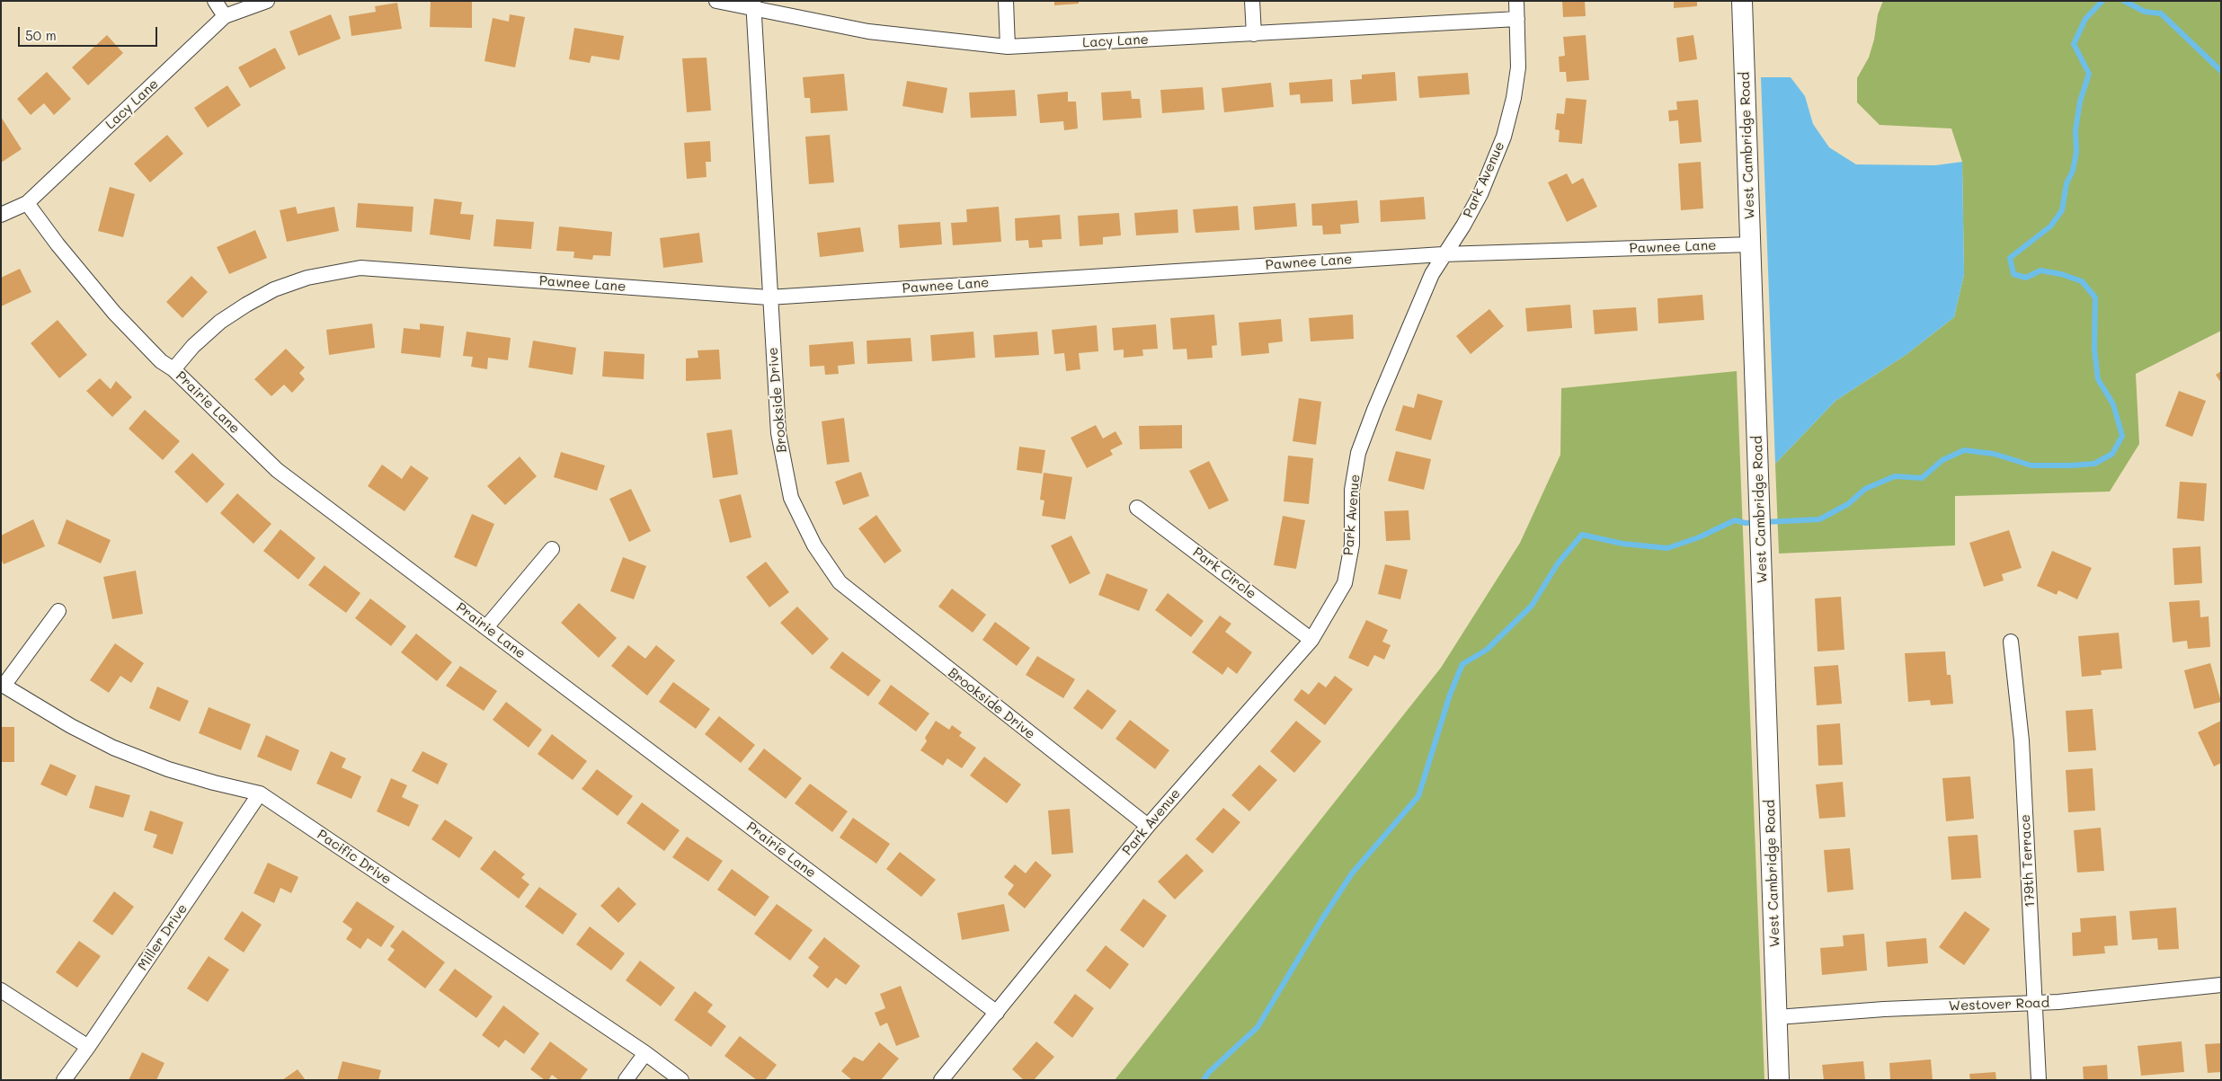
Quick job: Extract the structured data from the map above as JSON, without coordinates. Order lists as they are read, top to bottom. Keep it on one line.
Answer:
{"streets":{"street":["Lacy Lane","West Cambridge Road","Park Avenue","Pawnee Lane","Brookside Drive","Prairie Lane","Park Circle","Pacific Drive","179th Terrace","Miller Drive","Westover Road"]},"crossings":[["Lacy Lane","Park Avenue"],["Lacy Lane","Brookside Drive"],["Lacy Lane","Prairie Lane"],["West Cambridge Road","Pawnee Lane"],["West Cambridge Road","Westover Road"],["Park Avenue","Pawnee Lane"],["Park Avenue","Brookside Drive"],["Park Avenue","Prairie Lane"],["Park Avenue","Park Circle"],["Pawnee Lane","Brookside Drive"],["Pawnee Lane","Prairie Lane"],["Pacific Drive","Miller Drive"],["179th Terrace","Westover Road"]],"scale_bar":"50 m"}
